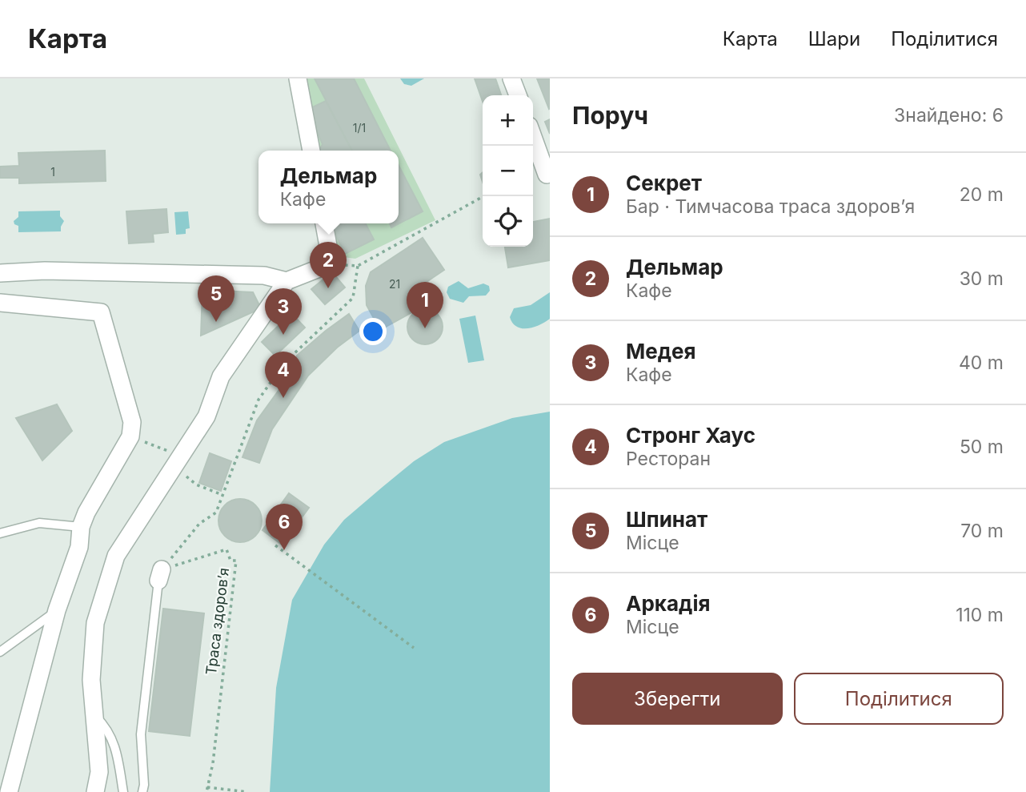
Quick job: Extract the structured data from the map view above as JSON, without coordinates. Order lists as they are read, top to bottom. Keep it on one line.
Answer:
{"streets":{"path":["Траса здоров’я"]},"house_numbers":["1/1","1","21"],"page":{"header":"Карта","nav":["Карта","Шари","Поділитися"],"heading":["Поруч","Знайдено: 6"],"map_buttons":["+","−"],"popup":["Дельмар","Кафе"],"list":[{"mark":"1","name":"Секрет","note":"Бар · Тимчасова траса здоров’я","value":"20 m"},{"mark":"2","name":"Дельмар","note":"Кафе","value":"30 m"},{"mark":"3","name":"Медея","note":"Кафе","value":"40 m"},{"mark":"4","name":"Стронг Хаус","note":"Ресторан","value":"50 m"},{"mark":"5","name":"Шпинат","note":"Місце","value":"70 m"},{"mark":"6","name":"Аркадія","note":"Місце","value":"110 m"}],"pins":["2","5","1","3","4","6"],"buttons":["Зберегти","Поділитися"]}}
